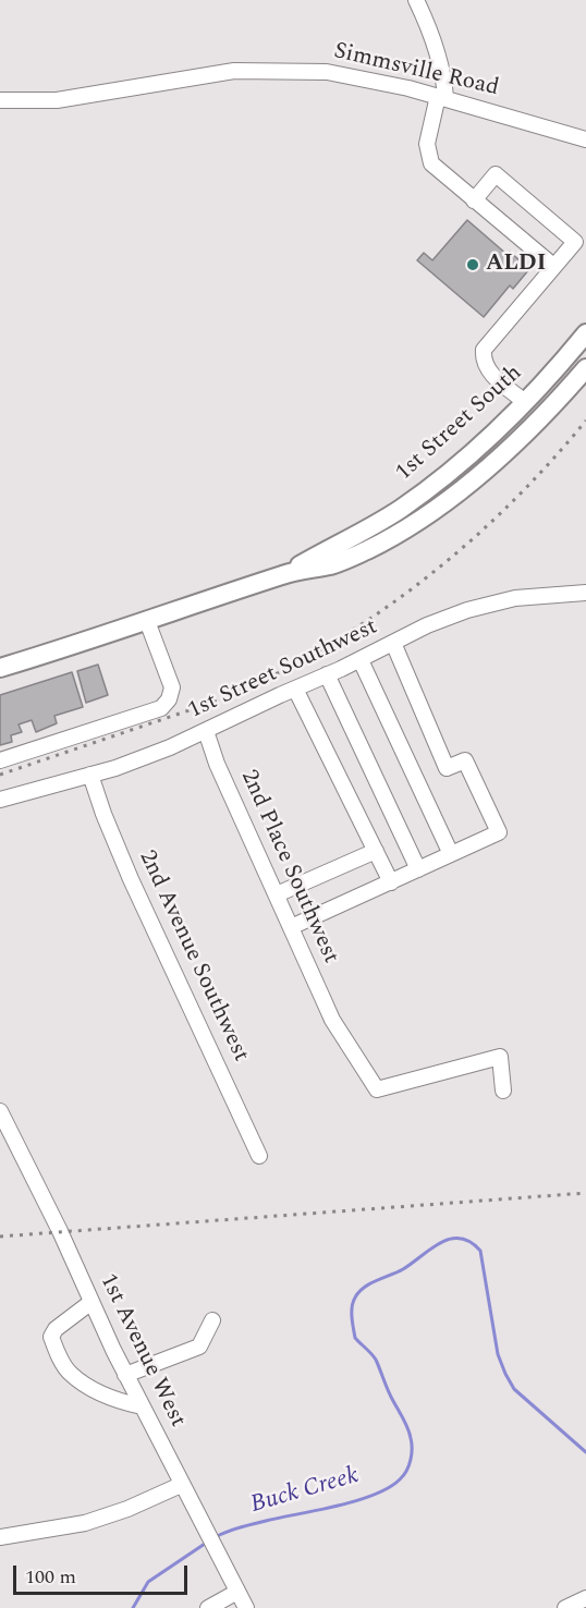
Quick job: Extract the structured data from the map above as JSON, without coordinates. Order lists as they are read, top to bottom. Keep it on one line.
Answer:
{"streets":{"main road":["1st Street South"],"street":["Simmsville Road","1st Street Southwest","2nd Place Southwest","2nd Avenue Southwest","1st Avenue West"]},"crossings":[["1st Street Southwest","2nd Place Southwest"],["1st Street Southwest","2nd Avenue Southwest"]],"water":["Buck Creek"],"places":["ALDI"],"scale_bar":"100 m"}
